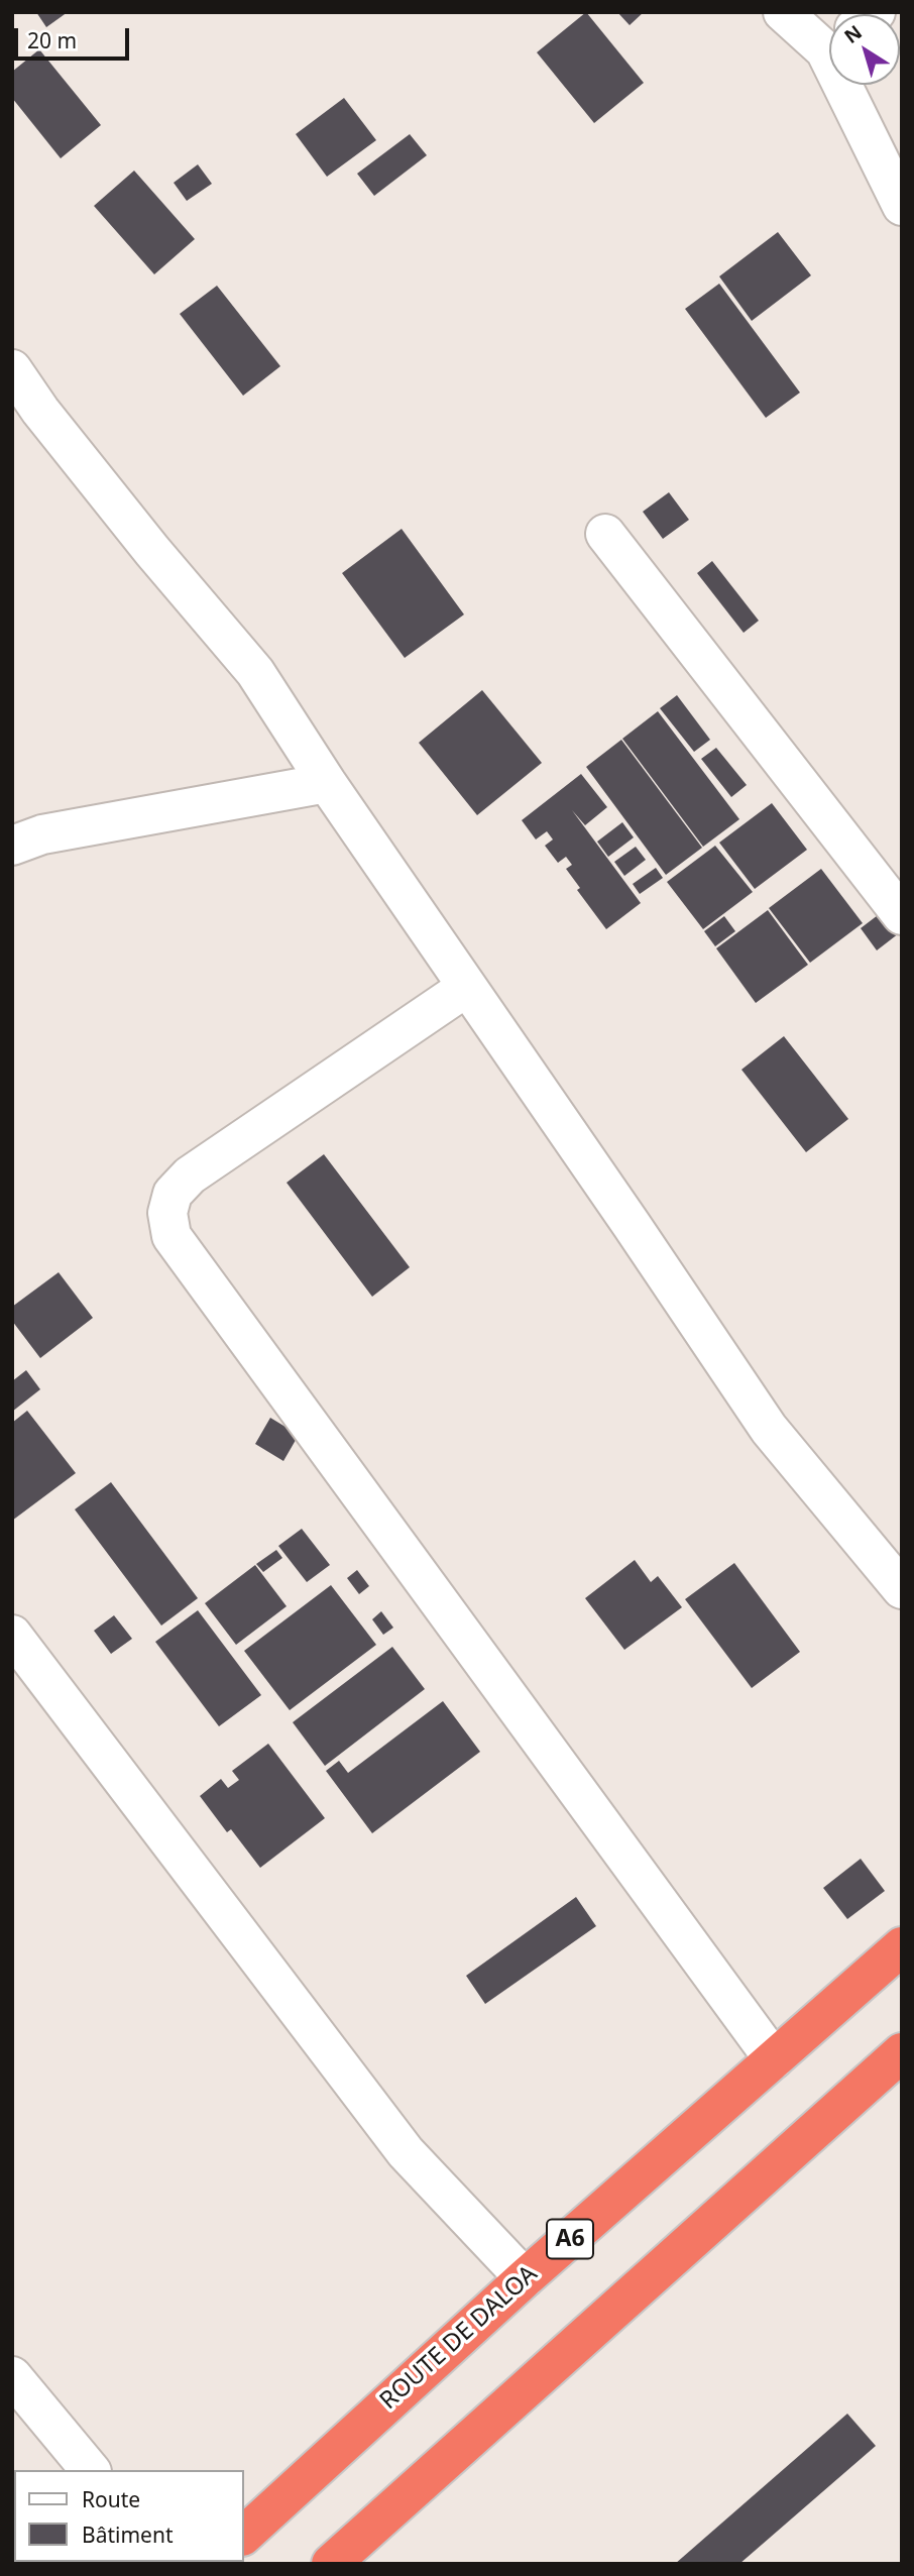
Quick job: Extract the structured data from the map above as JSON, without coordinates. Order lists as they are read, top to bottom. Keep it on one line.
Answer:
{"streets":{"highway":["A6","ROUTE DE DALOA"]},"legend":["Route","Bâtiment"],"scale_bar":"20 m","north":"top left"}
